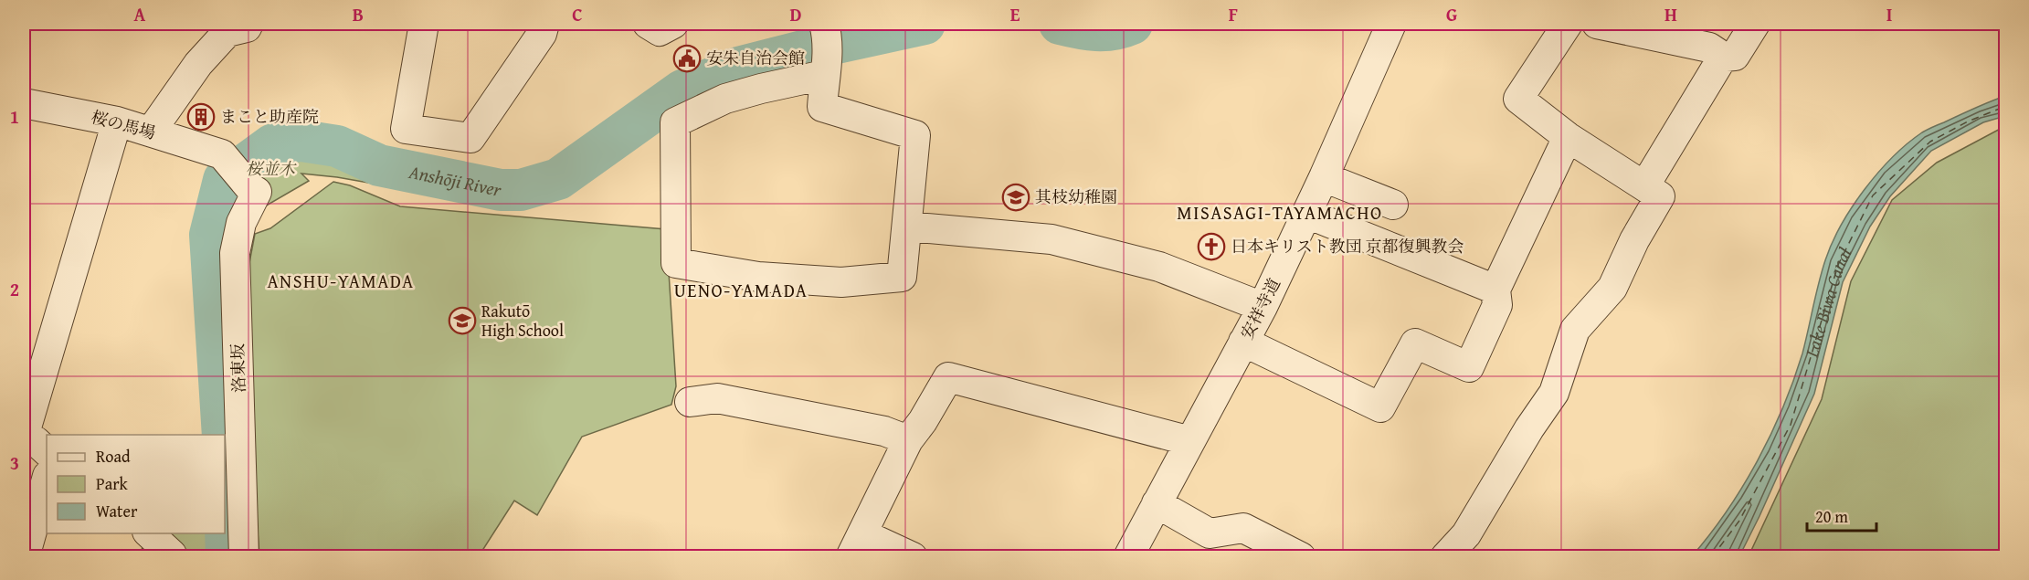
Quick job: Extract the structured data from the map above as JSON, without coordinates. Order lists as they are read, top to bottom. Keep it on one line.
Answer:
{"streets":{"street":["桜の馬場","安祥寺道","洛東坂"]},"crossings":[["桜の馬場","洛東坂"]],"districts":["MISASAGI-TAYAMACHO","ANSHU-YAMADA","UENO-YAMADA"],"water":["Anshōji River","Lake Biwa Canal"],"parks":["桜並木"],"places":{"public building":["安朱自治会館"],"building":["まこと助産院"],"school or university":["其枝幼稚園","Rakutō High School"],"church":["日本キリスト教団 京都復興教会"]},"legend":["Road","Park","Water"],"scale_bar":"20 m","grid":{"columns":["A","B","C","D","E","F","G","H","I"],"rows":["1","2","3"]}}
